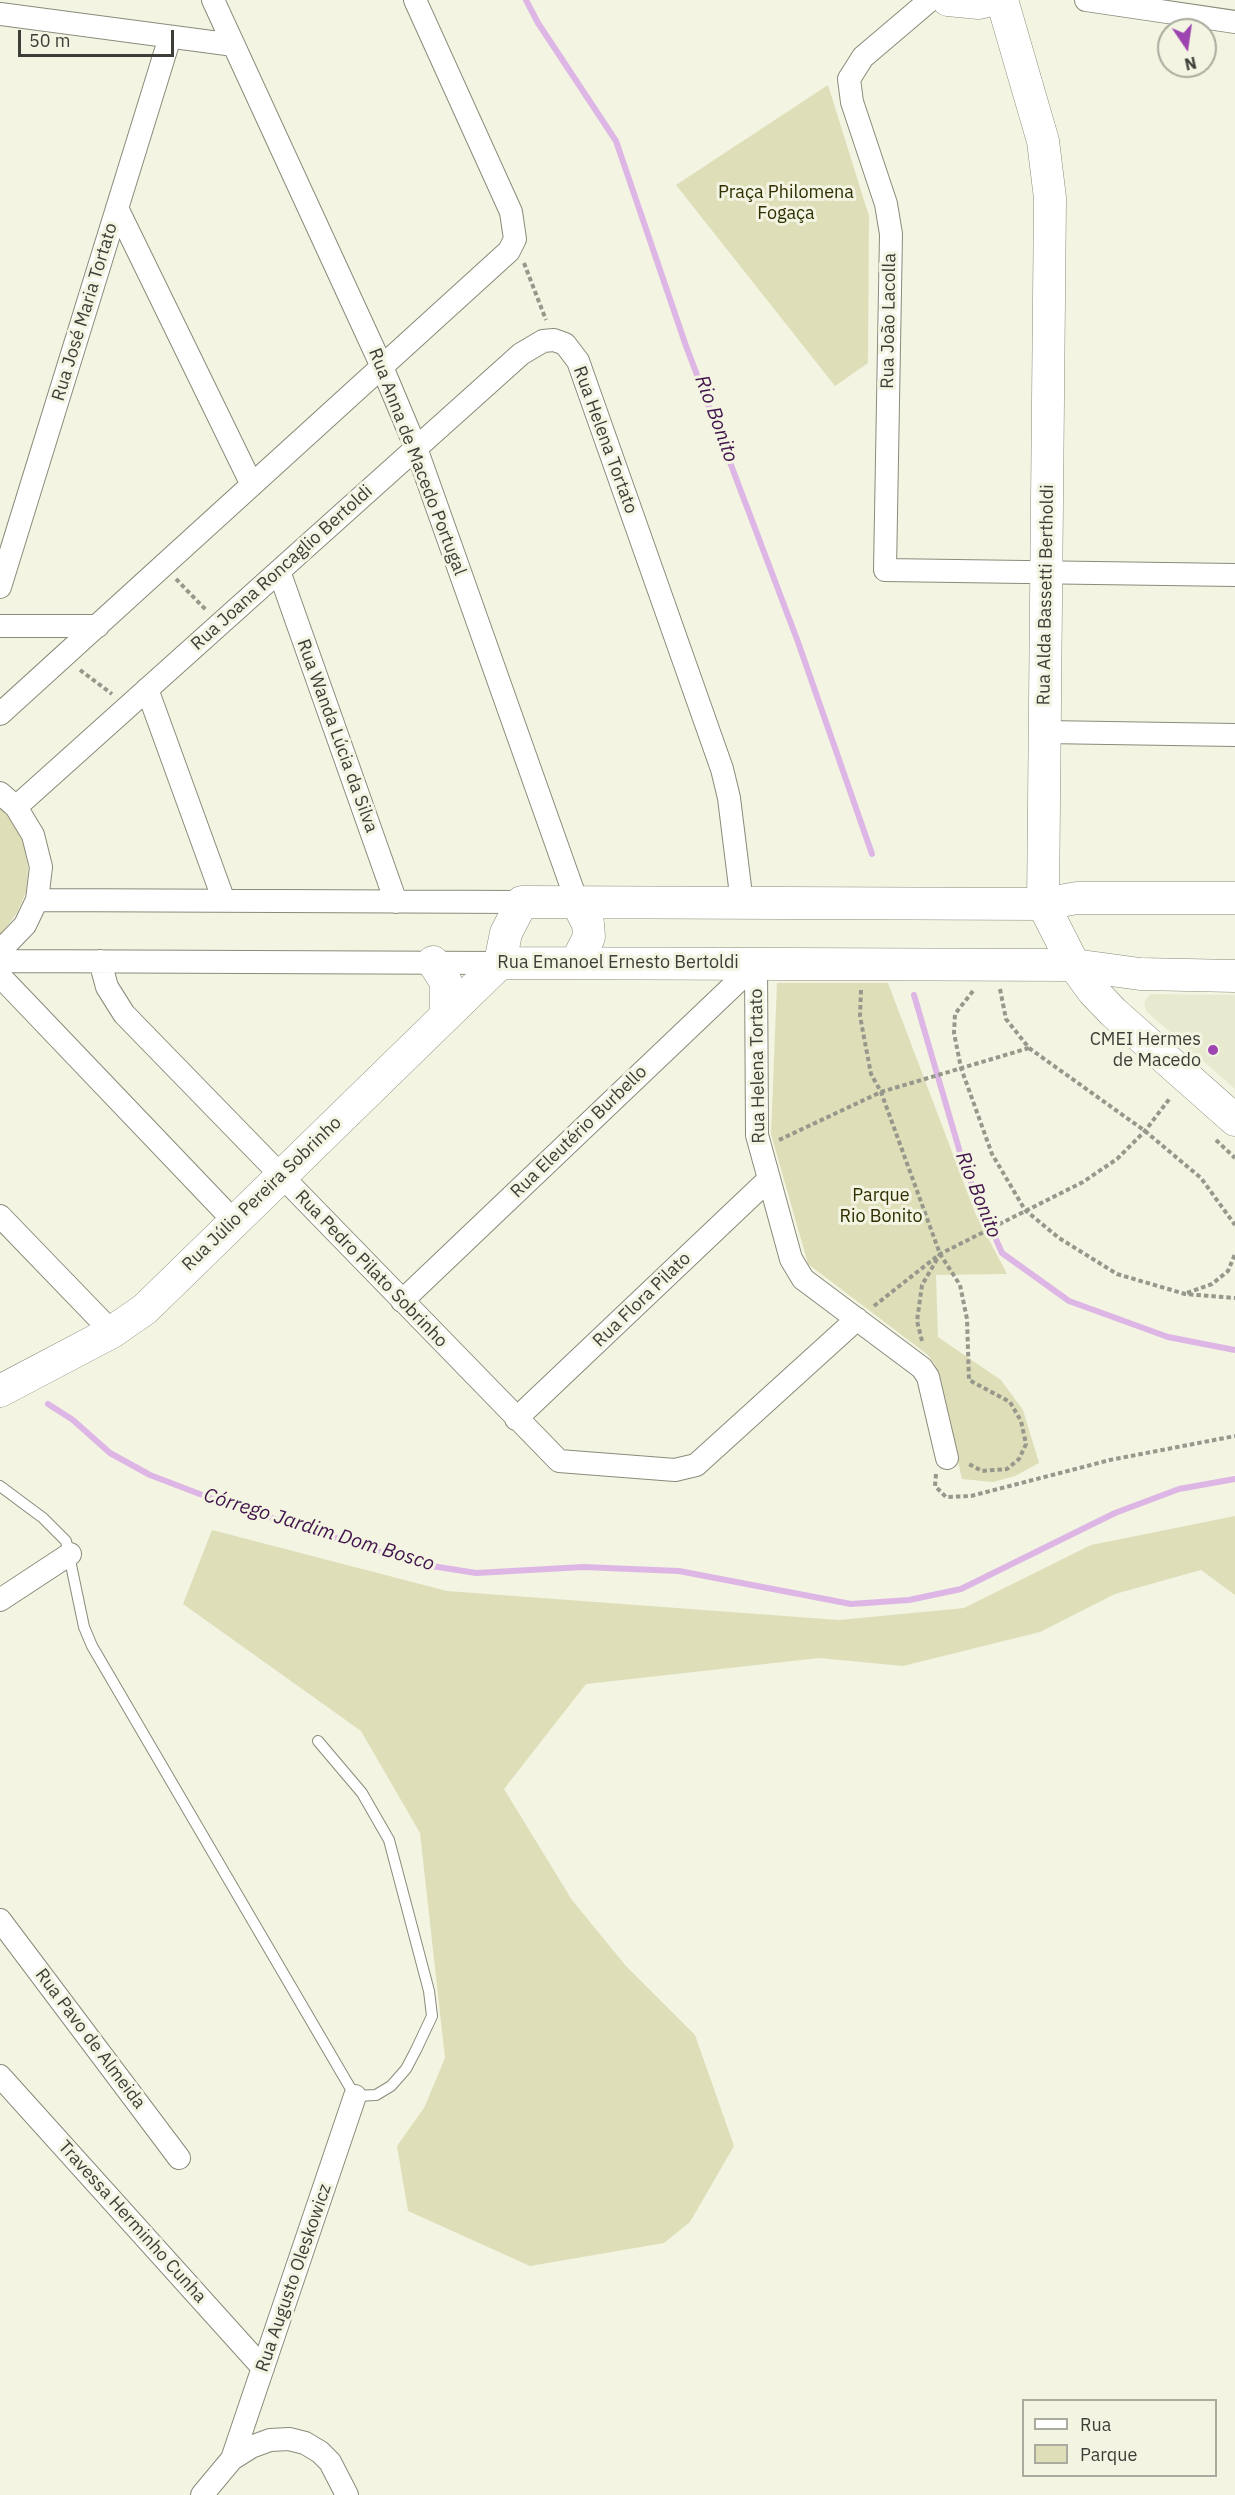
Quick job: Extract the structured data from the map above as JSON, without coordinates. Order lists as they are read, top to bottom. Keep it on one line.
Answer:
{"streets":{"main road":["Rua Alda Bassetti Bertholdi","Rua Emanoel Ernesto Bertoldi","Rua Júlio Pereira Sobrinho"],"street":["Rua José Maria Tortato","Rua João Lacolla","Rua Helena Tortato","Rua Anna de Macedo Portugal","Rua Joana Roncaglio Bertoldi","Rua Wanda Lúcia da Silva","Rua Eleutério Burbello","Rua Pedro Pilato Sobrinho","Rua Flora Pilato","Rua Pavo de Almeida","Travessa Herminho Cunha","Rua Augusto Oleskowicz"]},"crossings":[["Rua João Lacolla","Rua Alda Bassetti Bertholdi"],["Rua Helena Tortato","Rua Joana Roncaglio Bertoldi"],["Rua Helena Tortato","Rua Emanoel Ernesto Bertoldi"],["Rua Helena Tortato","Rua Eleutério Burbello"],["Rua Helena Tortato","Rua Pedro Pilato Sobrinho"],["Rua Helena Tortato","Rua Flora Pilato"],["Rua Anna de Macedo Portugal","Rua Joana Roncaglio Bertoldi"],["Rua Joana Roncaglio Bertoldi","Rua Wanda Lúcia da Silva"],["Rua Alda Bassetti Bertholdi","Rua Emanoel Ernesto Bertoldi"],["Rua Emanoel Ernesto Bertoldi","Rua Eleutério Burbello"],["Rua Emanoel Ernesto Bertoldi","Rua Júlio Pereira Sobrinho"],["Rua Emanoel Ernesto Bertoldi","Rua Pedro Pilato Sobrinho"],["Rua Eleutério Burbello","Rua Pedro Pilato Sobrinho"],["Rua Júlio Pereira Sobrinho","Rua Pedro Pilato Sobrinho"],["Rua Pedro Pilato Sobrinho","Rua Flora Pilato"],["Travessa Herminho Cunha","Rua Augusto Oleskowicz"]],"water":["Rio Bonito","Córrego Jardim Dom Bosco"],"parks":["Praça Philomena Fogaça","Parque Rio Bonito"],"places":["CMEI Hermes de Macedo"],"legend":["Rua","Parque"],"scale_bar":"50 m","north":"bottom"}
